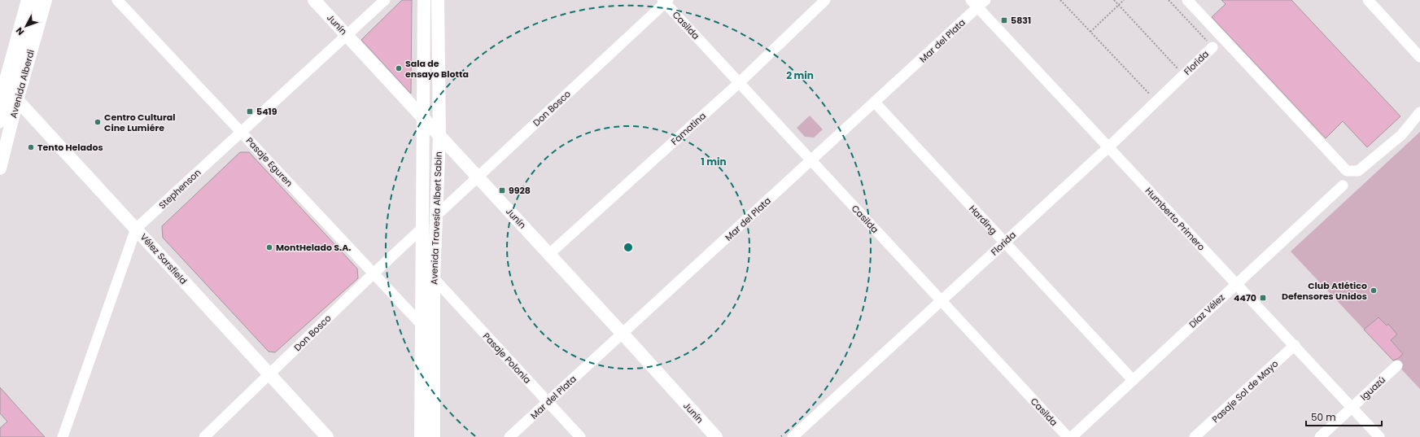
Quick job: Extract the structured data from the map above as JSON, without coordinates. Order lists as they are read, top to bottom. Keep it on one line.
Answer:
{"streets":{"main road":["Junín","Avenida Alberdi","Avenida Travesía Albert Sabin","Vélez Sarsfield"],"street":["Casilda","Mar del Plata","Florida","Don Bosco","Famatina","Pasaje Eguren","Stephenson","Humberto Primero","Harding","Díaz Vélez","Pasaje Polonia","Iguazú","Pasaje Sol de Mayo"]},"crossings":[["Junín","Mar del Plata"],["Junín","Don Bosco"],["Junín","Famatina"],["Junín","Stephenson"],["Junín","Avenida Travesía Albert Sabin"],["Casilda","Mar del Plata"],["Casilda","Florida"],["Casilda","Don Bosco"],["Casilda","Famatina"],["Mar del Plata","Humberto Primero"],["Mar del Plata","Harding"],["Mar del Plata","Pasaje Polonia"],["Florida","Humberto Primero"],["Florida","Harding"],["Avenida Alberdi","Vélez Sarsfield"],["Don Bosco","Pasaje Eguren"],["Don Bosco","Avenida Travesía Albert Sabin"],["Don Bosco","Vélez Sarsfield"],["Pasaje Eguren","Stephenson"],["Pasaje Eguren","Avenida Travesía Albert Sabin"],["Stephenson","Vélez Sarsfield"],["Avenida Travesía Albert Sabin","Pasaje Polonia"],["Humberto Primero","Díaz Vélez"],["Humberto Primero","Iguazú"],["Humberto Primero","Pasaje Sol de Mayo"],["Harding","Díaz Vélez"]],"places":{"transit":["5831","5419","9928","4470"],"other":["Sala de ensayo Blotta","Centro Cultural Cine Lumiére","Tento Helados","MontHelado S.A.","Club Atlético Defensores Unidos"]},"scale_bar":"50 m","north":"bottom left","rings":["2 min","1 min"]}
